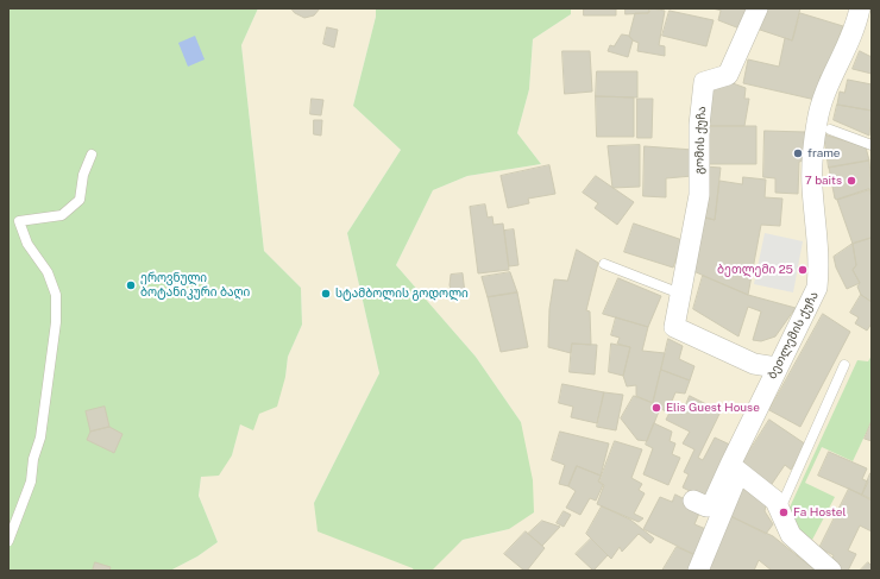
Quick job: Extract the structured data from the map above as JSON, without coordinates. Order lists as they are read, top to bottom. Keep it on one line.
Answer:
{"streets":{"street":["გომის ქუჩა","ბეთლემის ქუჩა"]},"places":["frame","7 baits","ბეთლემი 25","ეროვნული ბოტანიკური ბაღი","სტამბოლის გოდოლი","Elis Guest House","Fa Hostel"]}
